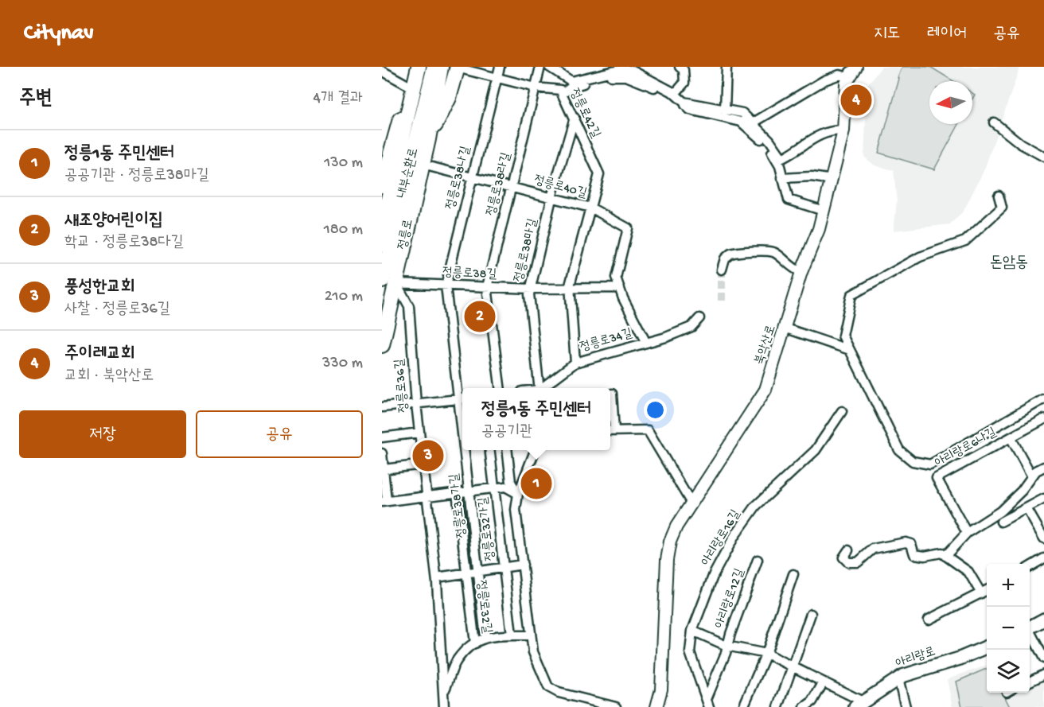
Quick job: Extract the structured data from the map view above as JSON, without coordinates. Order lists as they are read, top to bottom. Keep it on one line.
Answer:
{"streets":{"main road":["내부순환로","정릉로","아리랑로"],"street":["정릉로42길","정릉로38나길","정릉로38라길","정릉로40길","정릉로38마길","정릉로38길","정릉로34길","북악산로","정릉로36길","아리랑로6나길","정릉로38가길","정릉로32가길","아리랑로16길","아리랑로12길","정릉로32길"]},"crossings":[["정릉로42길","정릉로38나길"],["정릉로42길","정릉로38라길"],["정릉로42길","정릉로40길"],["정릉로42길","정릉로38마길"],["내부순환로","정릉로"],["내부순환로","정릉로38길"],["내부순환로","정릉로36길"],["정릉로38나길","정릉로40길"],["정릉로38나길","정릉로38길"],["정릉로38나길","정릉로38가길"],["정릉로38라길","정릉로40길"],["정릉로38라길","정릉로38길"],["정릉로40길","정릉로"],["정릉로40길","정릉로38마길"],["정릉로40길","정릉로38길"],["정릉로","정릉로38길"],["정릉로","정릉로36길"],["정릉로38마길","정릉로38길"],["정릉로38길","정릉로36길"],["정릉로38길","정릉로38가길"],["정릉로38가길","정릉로32가길"],["정릉로38가길","정릉로32길"],["정릉로32가길","정릉로32길"],["아리랑로16길","아리랑로12길"],["아리랑로12길","아리랑로"]],"districts":["돈암동"],"north":"left","page":{"header":"Citynav","nav":["지도","레이어","공유"],"heading":["주변","4개 결과"],"pins":["4","2","3","1"],"list":[{"mark":"1","name":"정릉1동 주민센터","note":"공공기관 · 정릉로38마길","value":"130 m"},{"mark":"2","name":"새조양어린이집","note":"학교 · 정릉로38다길","value":"180 m"},{"mark":"3","name":"풍성한교회","note":"사찰 · 정릉로36길","value":"210 m"},{"mark":"4","name":"주이레교회","note":"교회 · 북악산로","value":"330 m"}],"popup":["정릉1동 주민센터","공공기관"],"buttons":["저장","공유"],"map_buttons":["+","−"]}}
